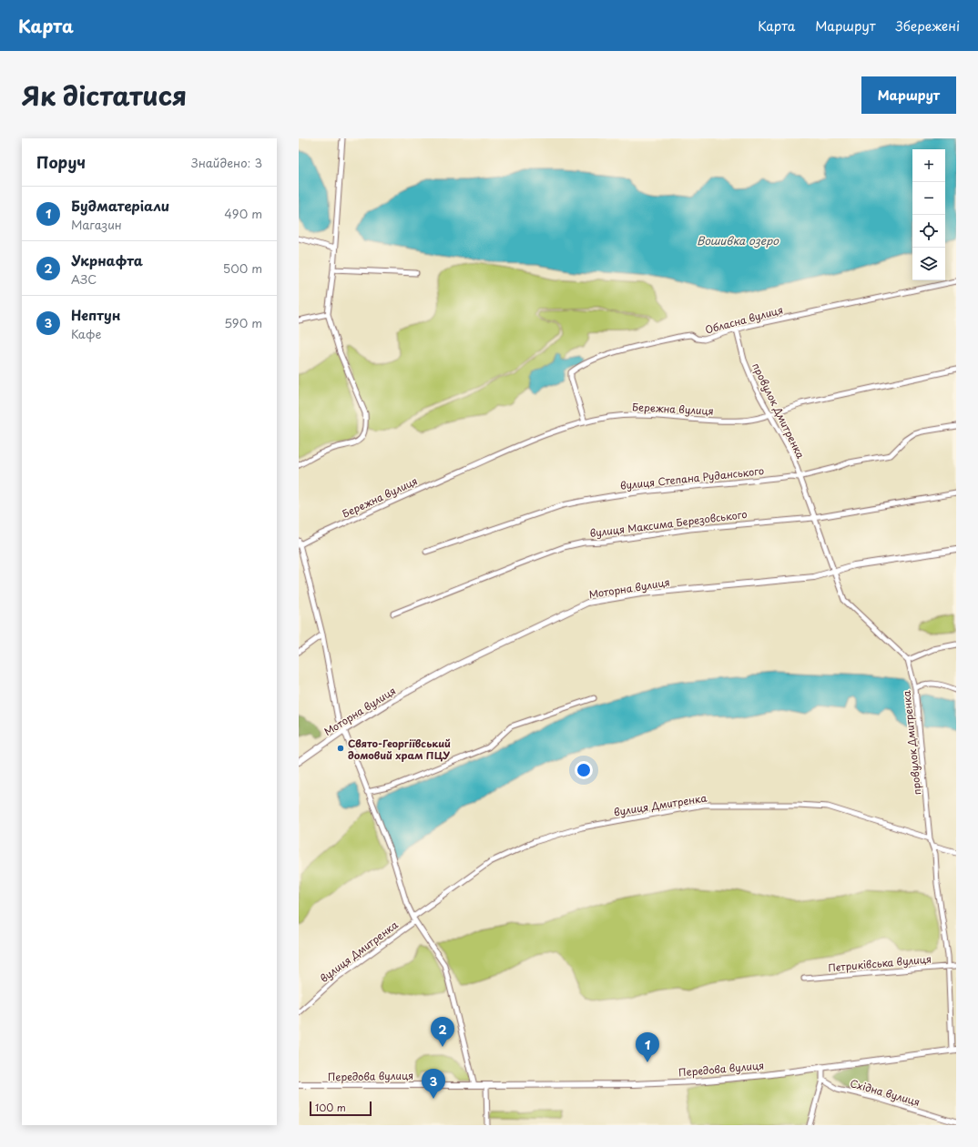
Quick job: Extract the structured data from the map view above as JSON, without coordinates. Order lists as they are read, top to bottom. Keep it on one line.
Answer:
{"streets":{"street":["Обласна вулиця","Бережна вулиця","провулок Дмитренка","вулиця Степана Руданського","вулиця Максима Березовського","Моторна вулиця","вулиця Дмитренка","Петриківська вулиця","Передова вулиця","Східна вулиця"]},"crossings":[["Обласна вулиця","Бережна вулиця"],["Обласна вулиця","провулок Дмитренка"],["Бережна вулиця","провулок Дмитренка"],["провулок Дмитренка","вулиця Степана Руданського"],["провулок Дмитренка","вулиця Максима Березовського"],["провулок Дмитренка","Моторна вулиця"],["провулок Дмитренка","вулиця Дмитренка"],["провулок Дмитренка","Петриківська вулиця"],["провулок Дмитренка","Передова вулиця"]],"water":["Вошивка озеро"],"places":["Свято-Георгіївський домовий храм ПЦУ"],"scale_bar":"100 m","page":{"header":"Карта","nav":["Карта","Маршрут","Збережені"],"title":"Як дістатися","buttons":"Маршрут","heading":["Поруч","Знайдено: 3"],"map_buttons":["+","−"],"list":[{"mark":"1","name":"Будматеріали","note":"Магазин","value":"490 m"},{"mark":"2","name":"Укрнафта","note":"АЗС","value":"500 m"},{"mark":"3","name":"Нептун","note":"Кафе","value":"590 m"}],"pins":["2","1","3"],"scale":"100 m"}}
